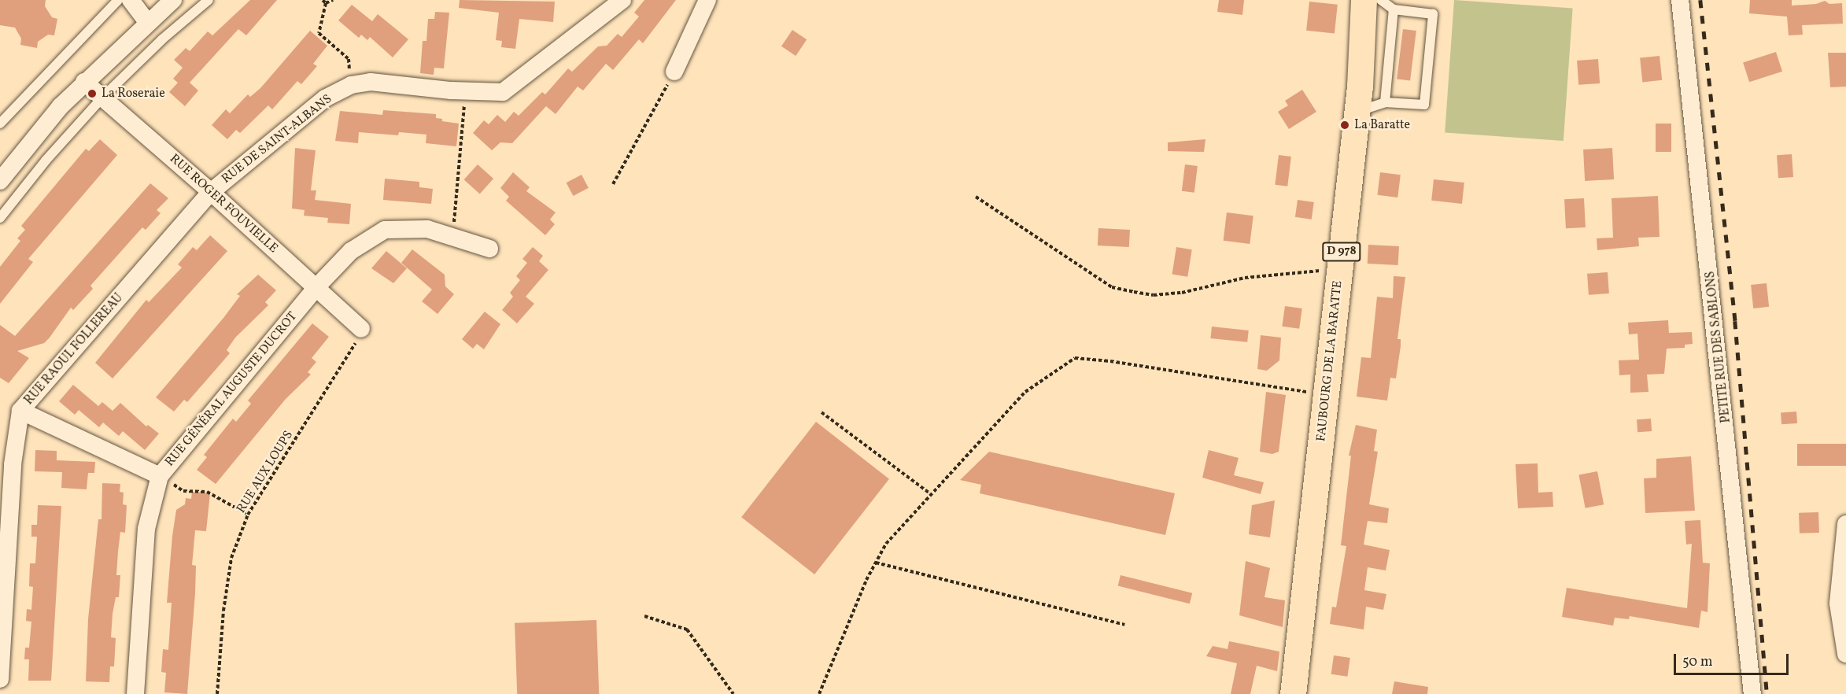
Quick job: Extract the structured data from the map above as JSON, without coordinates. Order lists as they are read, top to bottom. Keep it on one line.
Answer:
{"streets":{"main road":["D 978","FAUBOURG DE LA BARATTE"],"street":["RUE DE SAINT-ALBANS","RUE ROGER FOUVIELLE","PETITE RUE DES SABLONS","RUE RAOUL FOLLEREAU","RUE GÉNÉRAL AUGUSTE DUCROT"],"path":["RUE AUX LOUPS"]},"crossings":[["RUE DE SAINT-ALBANS","RUE ROGER FOUVIELLE"],["RUE DE SAINT-ALBANS","RUE RAOUL FOLLEREAU"],["RUE ROGER FOUVIELLE","RUE RAOUL FOLLEREAU"],["RUE ROGER FOUVIELLE","RUE GÉNÉRAL AUGUSTE DUCROT"],["RUE ROGER FOUVIELLE","RUE AUX LOUPS"]],"places":["La Roseraie","La Baratte"],"scale_bar":"50 m"}
